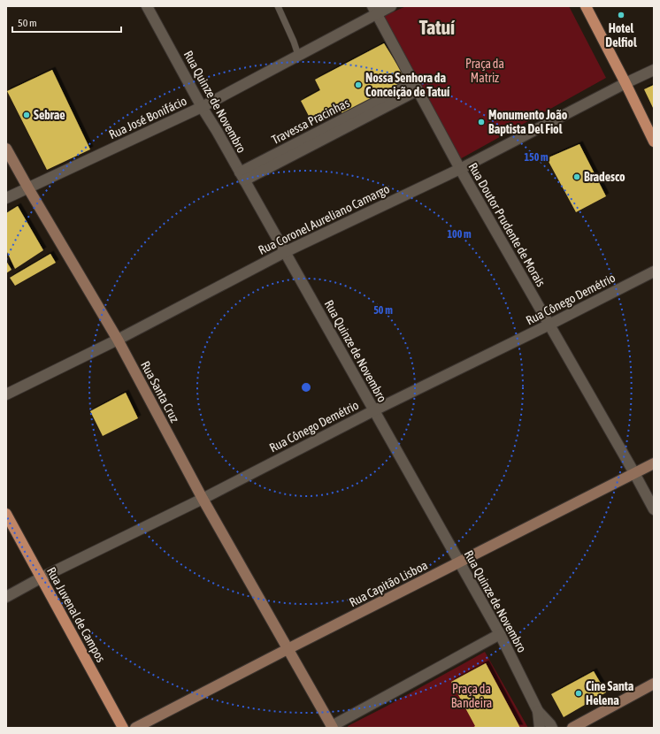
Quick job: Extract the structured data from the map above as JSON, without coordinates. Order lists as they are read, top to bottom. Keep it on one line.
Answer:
{"streets":{"main road":["Rua Juvenal de Campos"],"street":["Rua Quinze de Novembro","Rua José Bonifácio","Travessa Pracinhas","Rua Coronel Aureliano Camargo","Rua Doutor Prudente de Morais","Rua Cônego Demétrio","Rua Santa Cruz","Rua Capitão Lisboa"]},"crossings":[["Rua Quinze de Novembro","Rua José Bonifácio"],["Rua Quinze de Novembro","Travessa Pracinhas"],["Rua Quinze de Novembro","Rua Coronel Aureliano Camargo"],["Rua Quinze de Novembro","Rua Cônego Demétrio"],["Rua Quinze de Novembro","Rua Capitão Lisboa"],["Rua José Bonifácio","Rua Doutor Prudente de Morais"],["Rua José Bonifácio","Rua Santa Cruz"],["Travessa Pracinhas","Rua Doutor Prudente de Morais"],["Rua Coronel Aureliano Camargo","Rua Doutor Prudente de Morais"],["Rua Coronel Aureliano Camargo","Rua Santa Cruz"],["Rua Doutor Prudente de Morais","Rua Cônego Demétrio"],["Rua Doutor Prudente de Morais","Rua Capitão Lisboa"],["Rua Cônego Demétrio","Rua Santa Cruz"],["Rua Cônego Demétrio","Rua Juvenal de Campos"],["Rua Santa Cruz","Rua Capitão Lisboa"]],"districts":["Tatuí"],"parks":["Praça da Matriz","Praça da Bandeira"],"places":["Hotel Delfiol","Nossa Senhora da Conceição de Tatuí","Sebrae","Monumento João Baptista Del Fiol","Bradesco","Cine Santa Helena"],"scale_bar":"50 m","rings":["150 m","100 m","50 m"]}
